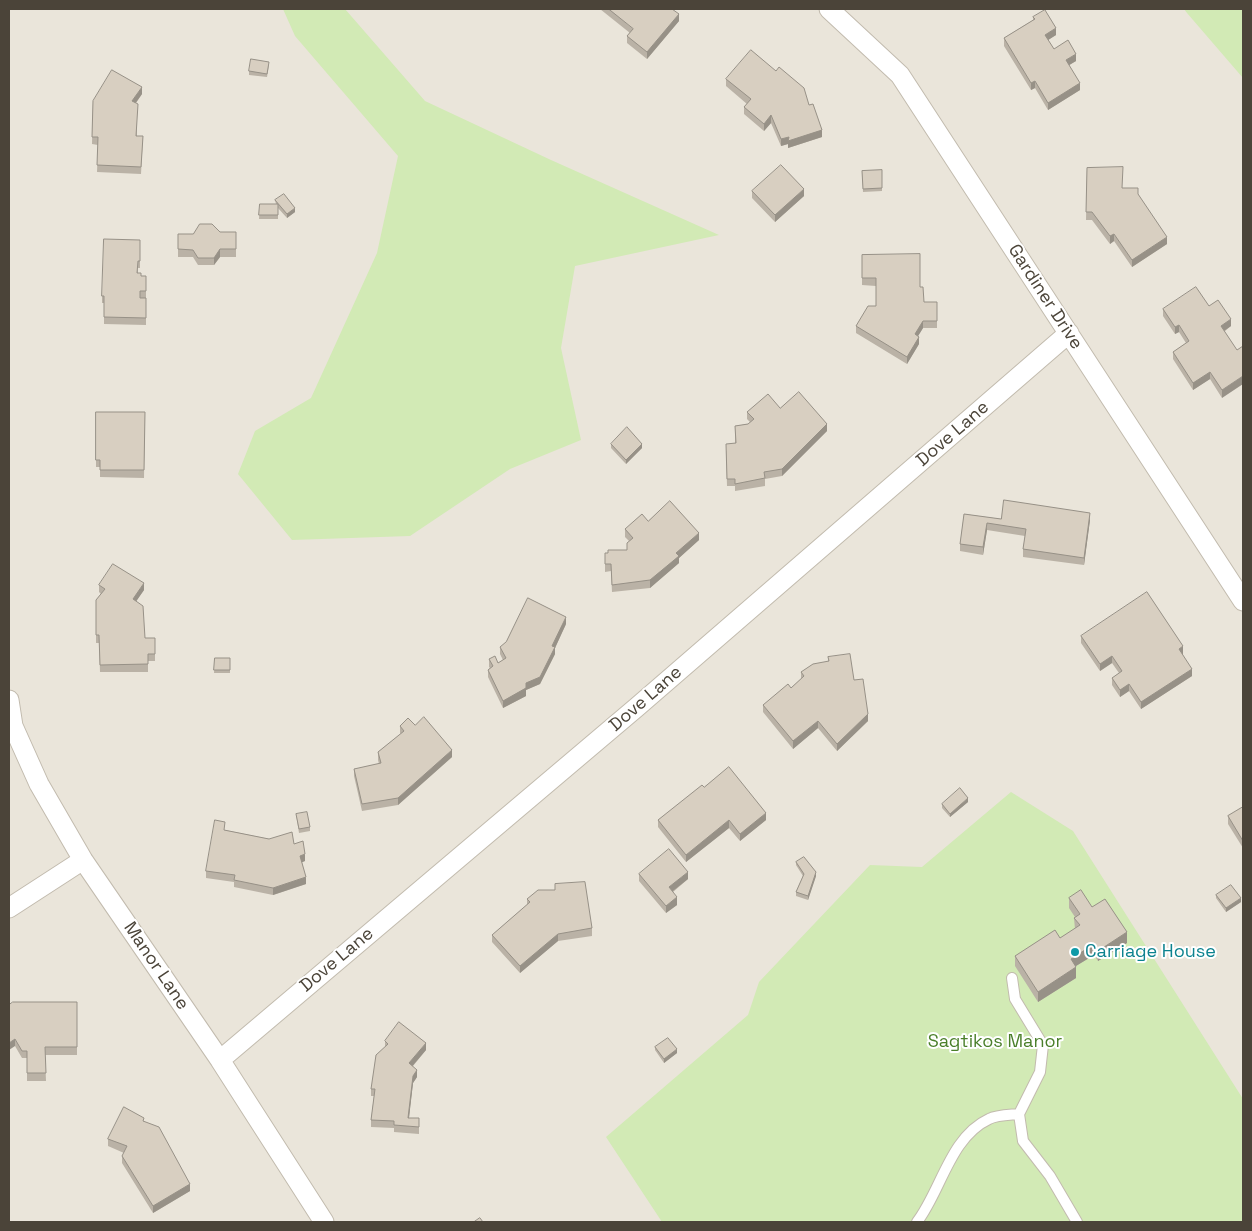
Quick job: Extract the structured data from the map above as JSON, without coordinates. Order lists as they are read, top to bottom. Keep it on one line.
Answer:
{"streets":{"street":["Gardiner Drive","Dove Lane","Manor Lane"]},"crossings":[["Gardiner Drive","Dove Lane"],["Dove Lane","Manor Lane"]],"parks":["Sagtikos Manor"],"places":["Carriage House"]}
